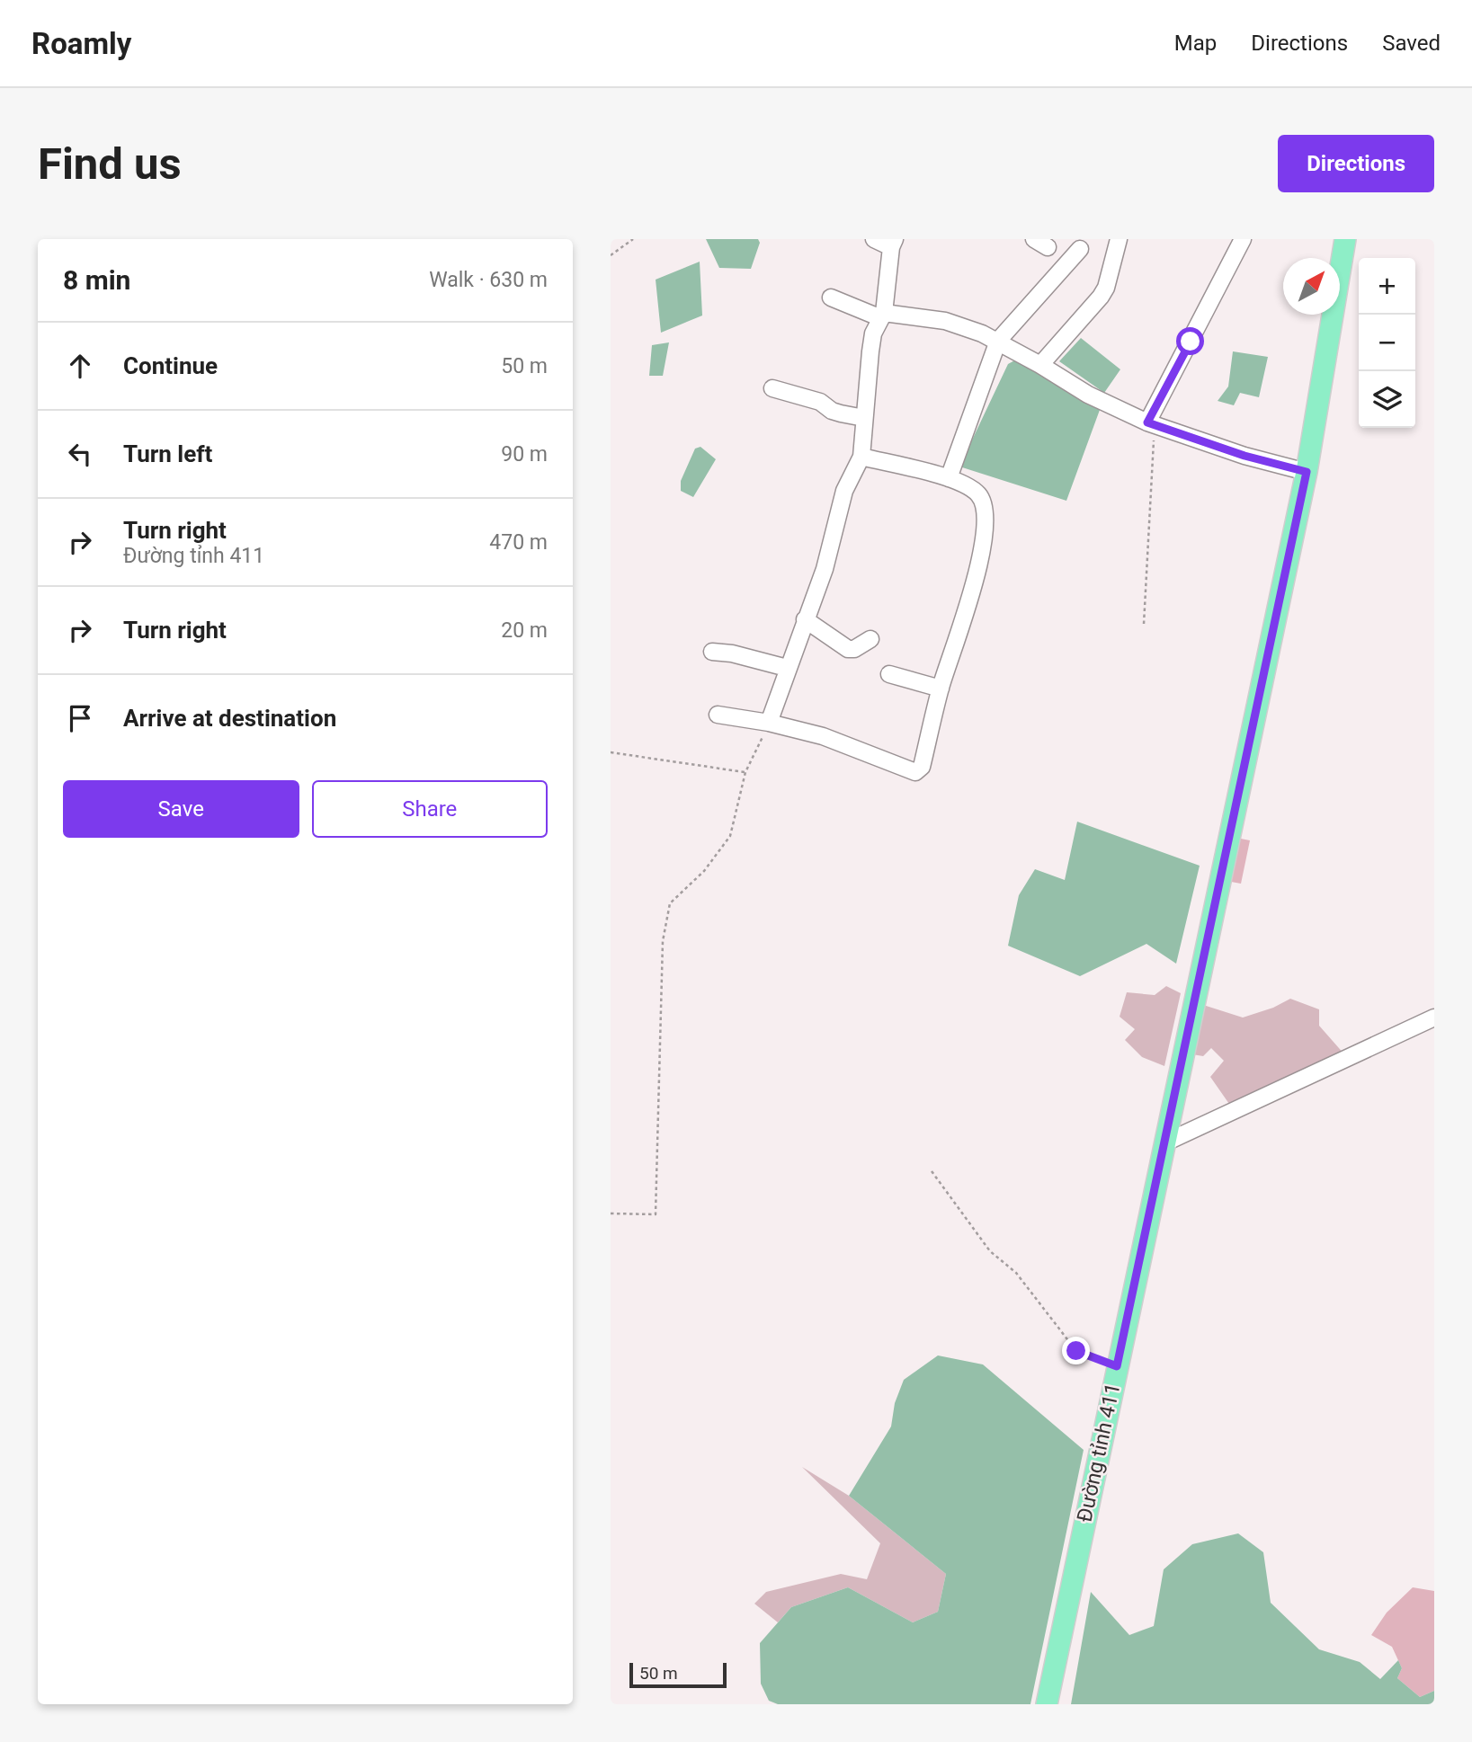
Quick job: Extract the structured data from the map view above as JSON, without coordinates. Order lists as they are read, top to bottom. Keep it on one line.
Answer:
{"streets":{"main road":["Đường tỉnh 411"]},"scale_bar":"50 m","north":"top right","page":{"header":"Roamly","nav":["Map","Directions","Saved"],"buttons":["Directions",["Save","Share"]],"title":"Find us","heading":["8 min","Walk · 630 m"],"map_buttons":["+","−"],"list":[["Continue","50 m"],["Turn left","90 m"],["Turn right","Đường tỉnh 411","470 m"],["Turn right","20 m"],"Arrive at destination"],"scale":"50 m"}}
